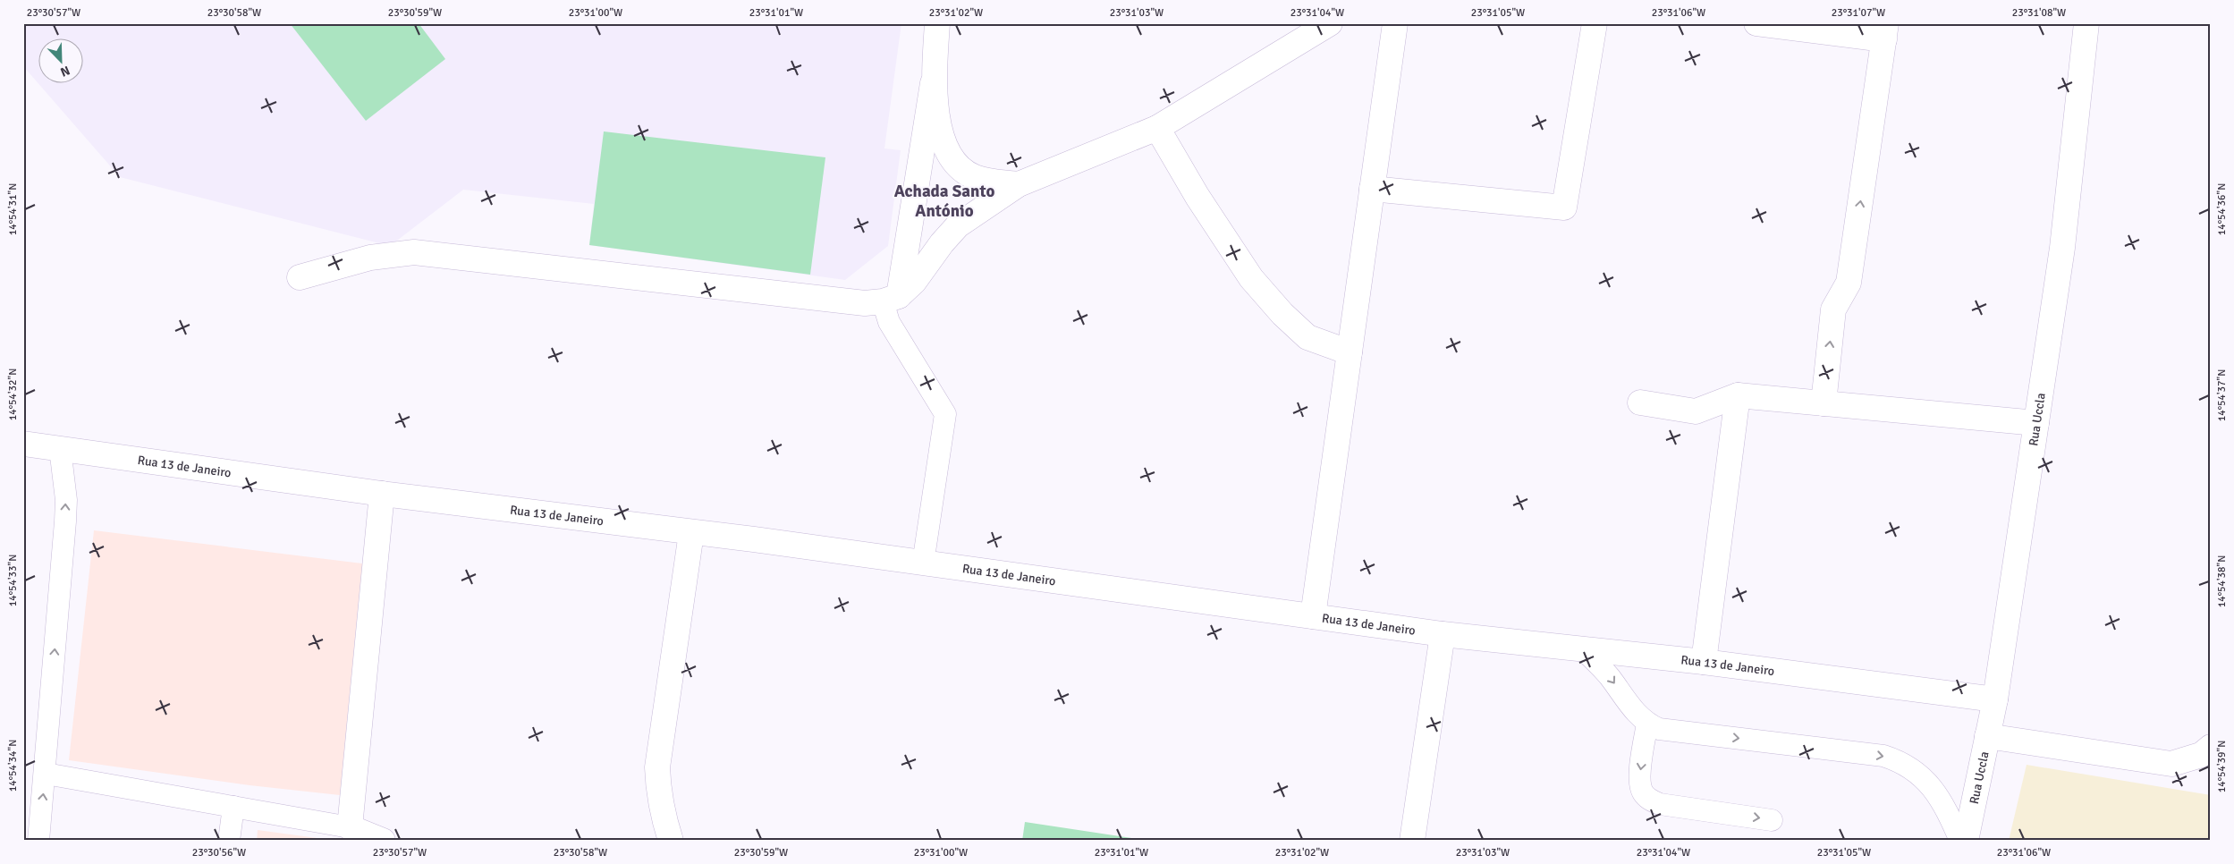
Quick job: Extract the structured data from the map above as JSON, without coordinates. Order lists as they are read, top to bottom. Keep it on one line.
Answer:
{"streets":{"street":["Rua Uccla","Rua 13 de Janeiro"]},"crossings":[["Rua Uccla","Rua 13 de Janeiro"]],"districts":["Achada Santo António"],"north":"bottom right","coordinates":["23°30'57\"W","23°30'58\"W","23°30'59\"W","23°31'00\"W","23°31'01\"W","23°31'02\"W","23°31'03\"W","23°31'04\"W","23°31'05\"W","23°31'06\"W","23°31'07\"W","23°31'08\"W","14°54'31\"N","14°54'36\"N","14°54'32\"N","14°54'37\"N","14°54'33\"N","14°54'38\"N","14°54'34\"N","14°54'39\"N","23°30'56\"W"]}
